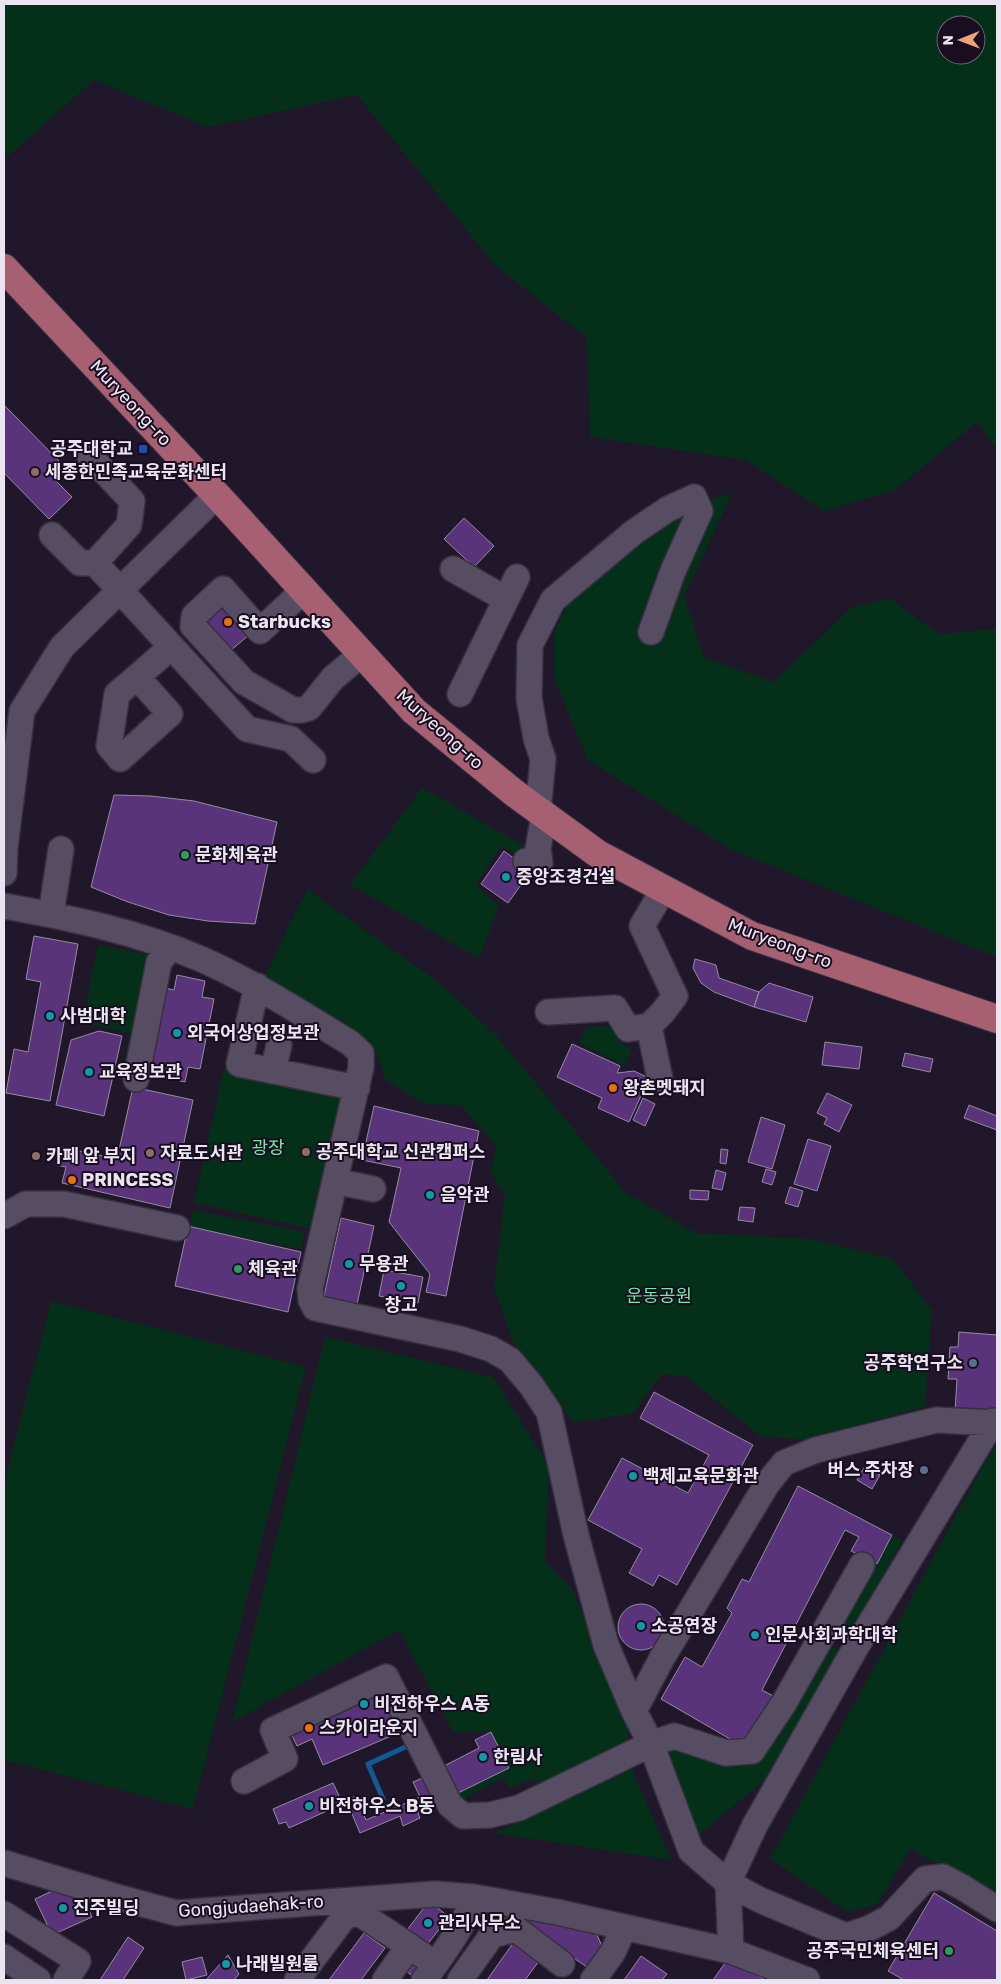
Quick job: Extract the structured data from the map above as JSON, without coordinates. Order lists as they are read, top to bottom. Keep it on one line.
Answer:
{"streets":{"main road":["Muryeong-ro"],"street":["Gongjudaehak-ro"]},"parks":["광장","운동공원"],"places":{"transit":["공주대학교"],"other":["세종한민족교육문화센터","Starbucks","문화체육관","중앙조경건설","사범대학","외국어상업정보관","교육정보관","왕촌멧돼지","공주대학교 신관캠퍼스","자료도서관","카페 앞 부지","PRINCESS","음악관","무용관","체육관","창고","공주학연구소","버스 주차장","백제교육문화관","소공연장","인문사회과학대학","비전하우스 A동","스카이라운지","한림사","비전하우스 B동","진주빌딩","관리사무소","공주국민체육센터","나래빌원룸"]},"north":"left"}
